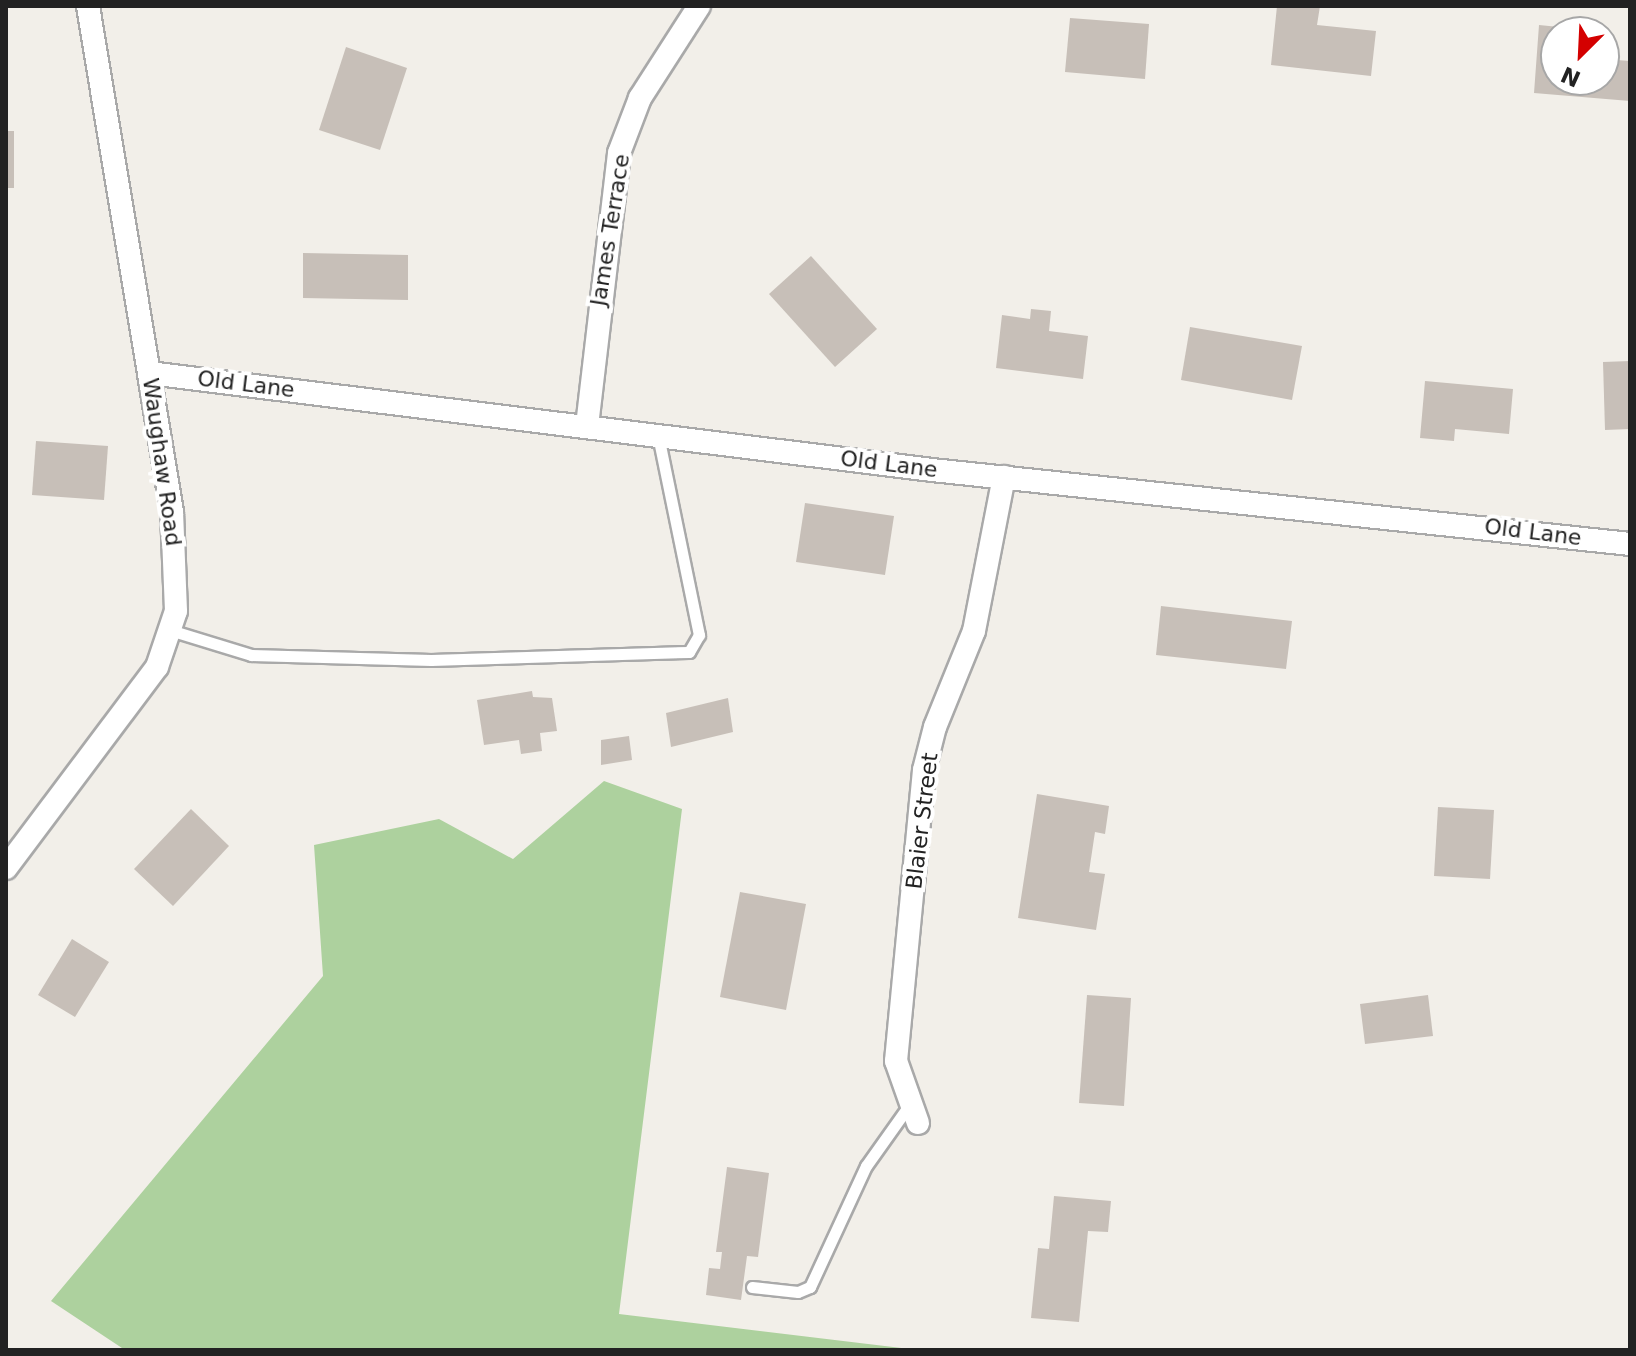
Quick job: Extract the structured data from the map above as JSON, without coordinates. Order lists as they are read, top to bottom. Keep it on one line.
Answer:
{"streets":{"street":["James Terrace","Old Lane","Waughaw Road","Blaier Street"]},"crossings":[["James Terrace","Old Lane"],["Old Lane","Waughaw Road"],["Old Lane","Blaier Street"]],"north":"bottom left"}
